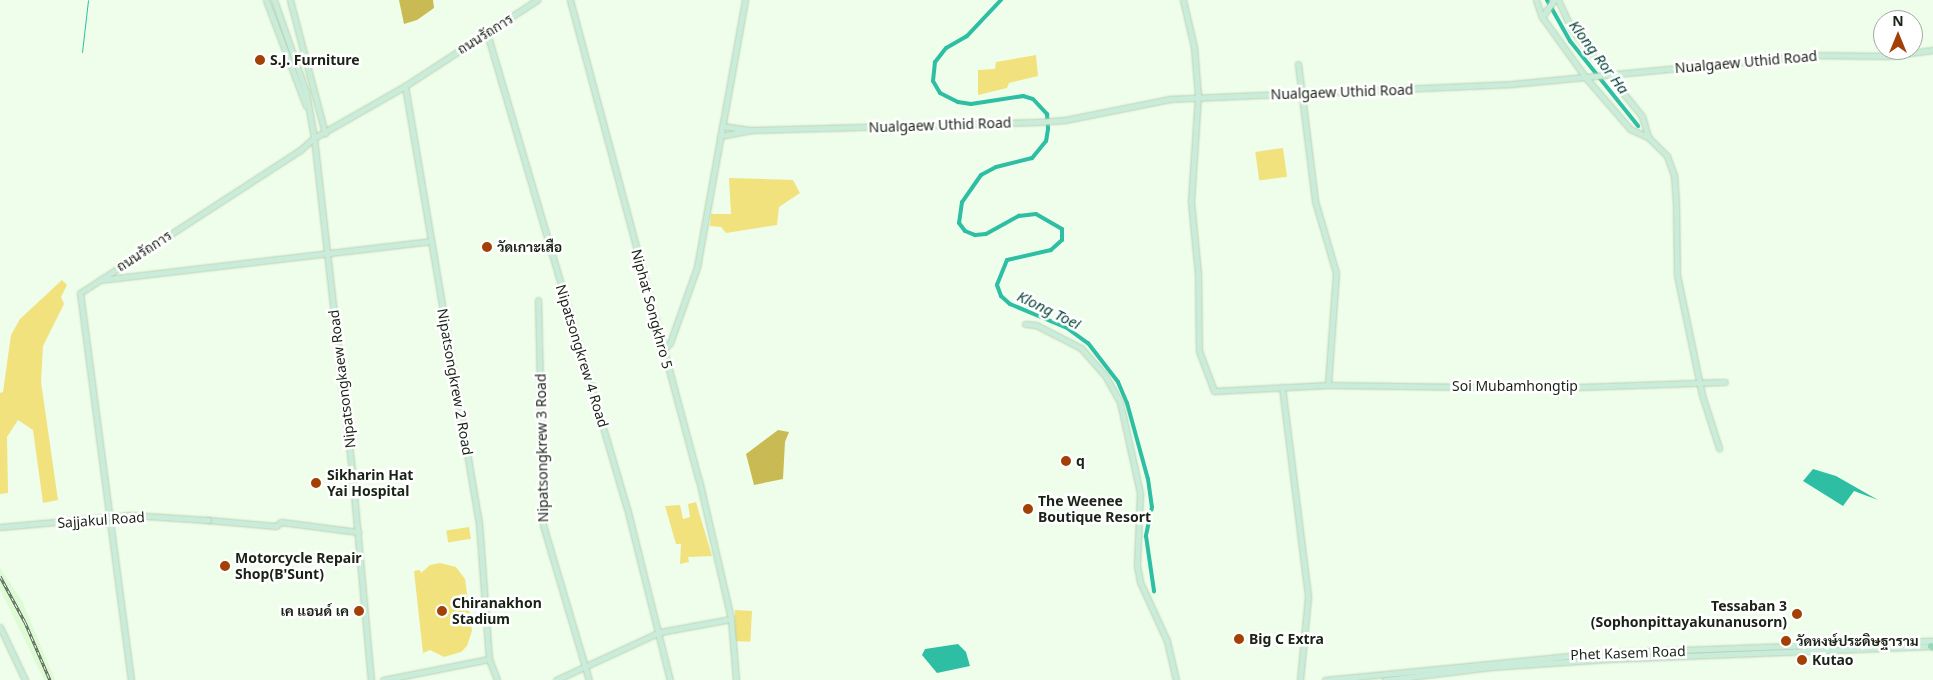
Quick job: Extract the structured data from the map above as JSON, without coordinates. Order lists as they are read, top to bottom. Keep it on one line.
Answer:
{"streets":{"street":["ถนนรัถการ","Nualgaew Uthid Road","Niphat Songkhro 5","Nipatsongkrew 4 Road","Nipatsongkaew Road","Nipatsongkrew 2 Road","Soi Mubamhongtip","Nipatsongkrew 3 Road","Sajjakul Road","Phet Kasem Road"]},"crossings":[["ถนนรัถการ","Nipatsongkrew 4 Road"],["ถนนรัถการ","Nipatsongkaew Road"],["ถนนรัถการ","Nipatsongkrew 2 Road"],["Nualgaew Uthid Road","Soi Mubamhongtip"],["Nipatsongkaew Road","Sajjakul Road"]],"water":["Klong Ror Ha","Klong Toei"],"places":["S.J. Furniture","วัดเกาะเสือ","q","Sikharin Hat Yai Hospital","The Weenee Boutique Resort","Motorcycle Repair Shop(B'Sunt)","เค แอนด์ เค","Chiranakhon Stadium","Tessaban 3 (Sophonpittayakunanusorn)","Big C Extra","วัดหงษ์ประดิษฐาราม","Kutao"],"north":"top"}
